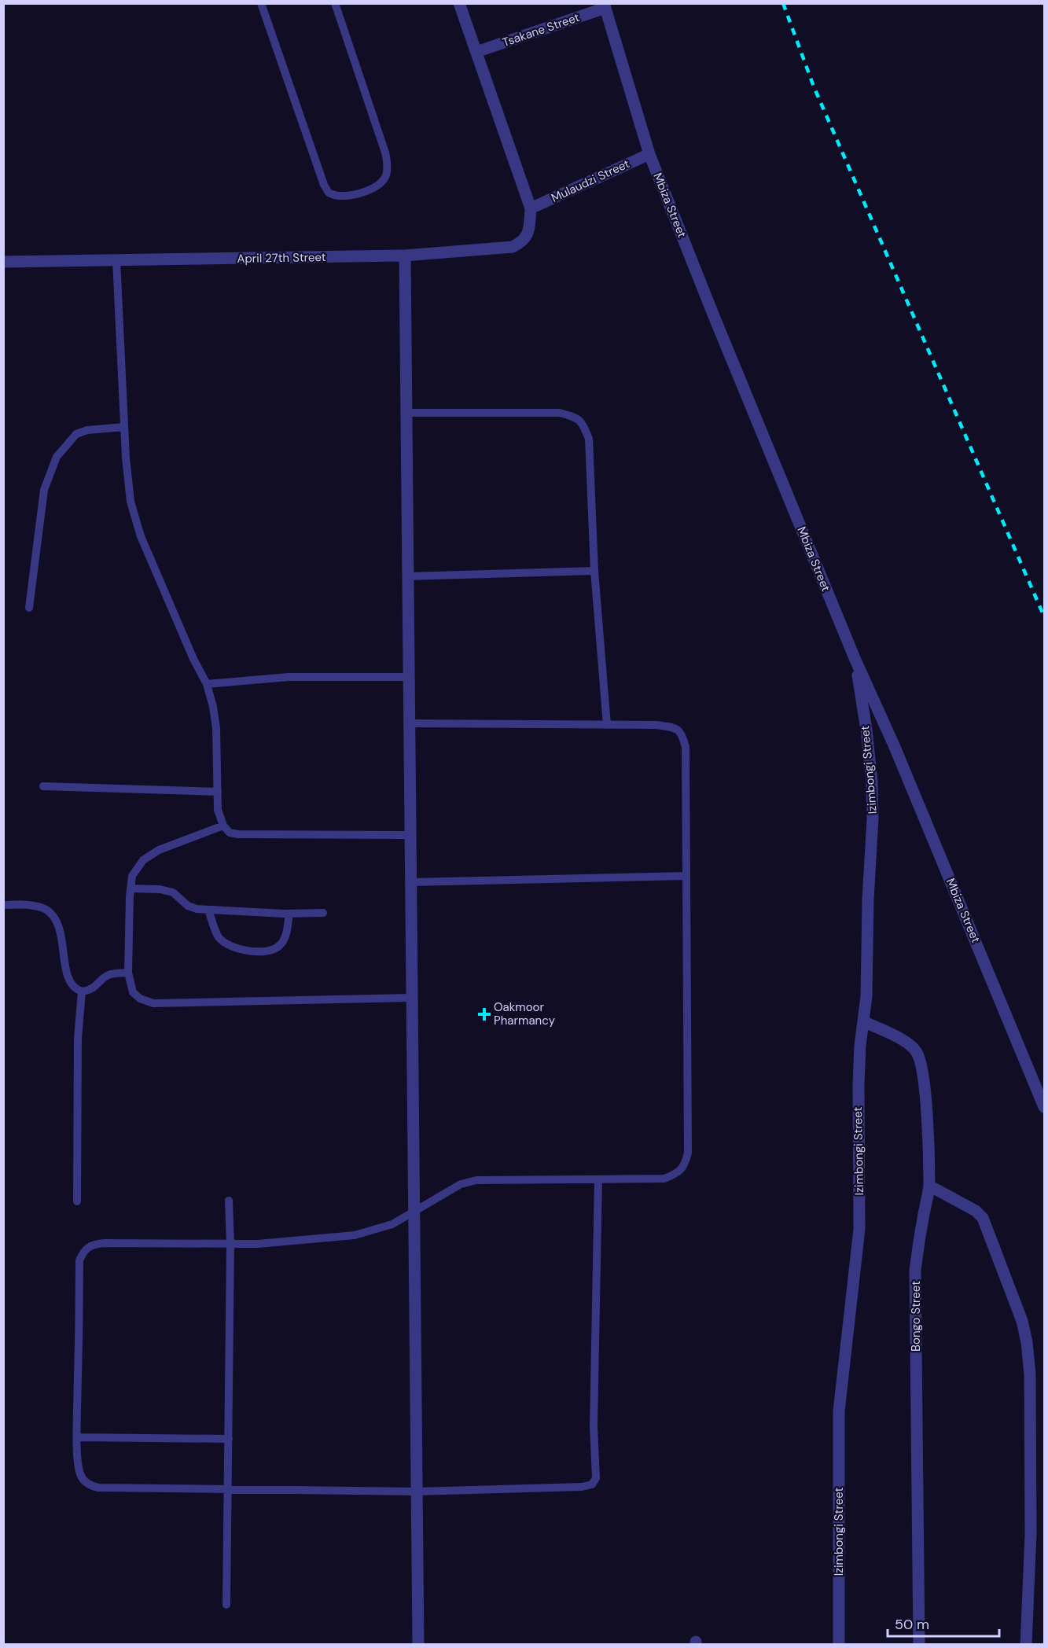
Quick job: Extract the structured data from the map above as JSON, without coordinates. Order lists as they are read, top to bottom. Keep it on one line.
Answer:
{"streets":{"street":["Tsakane Street","Mulaudzi Street","Mbiza Street","April 27th Street","Izimbongi Street","Bongo Street"]},"crossings":[["Tsakane Street","Mbiza Street"],["Mulaudzi Street","Mbiza Street"],["Mulaudzi Street","April 27th Street"],["Mbiza Street","Izimbongi Street"],["Izimbongi Street","Bongo Street"]],"places":{"health":["Oakmoor Pharmancy"]},"scale_bar":"50 m"}
